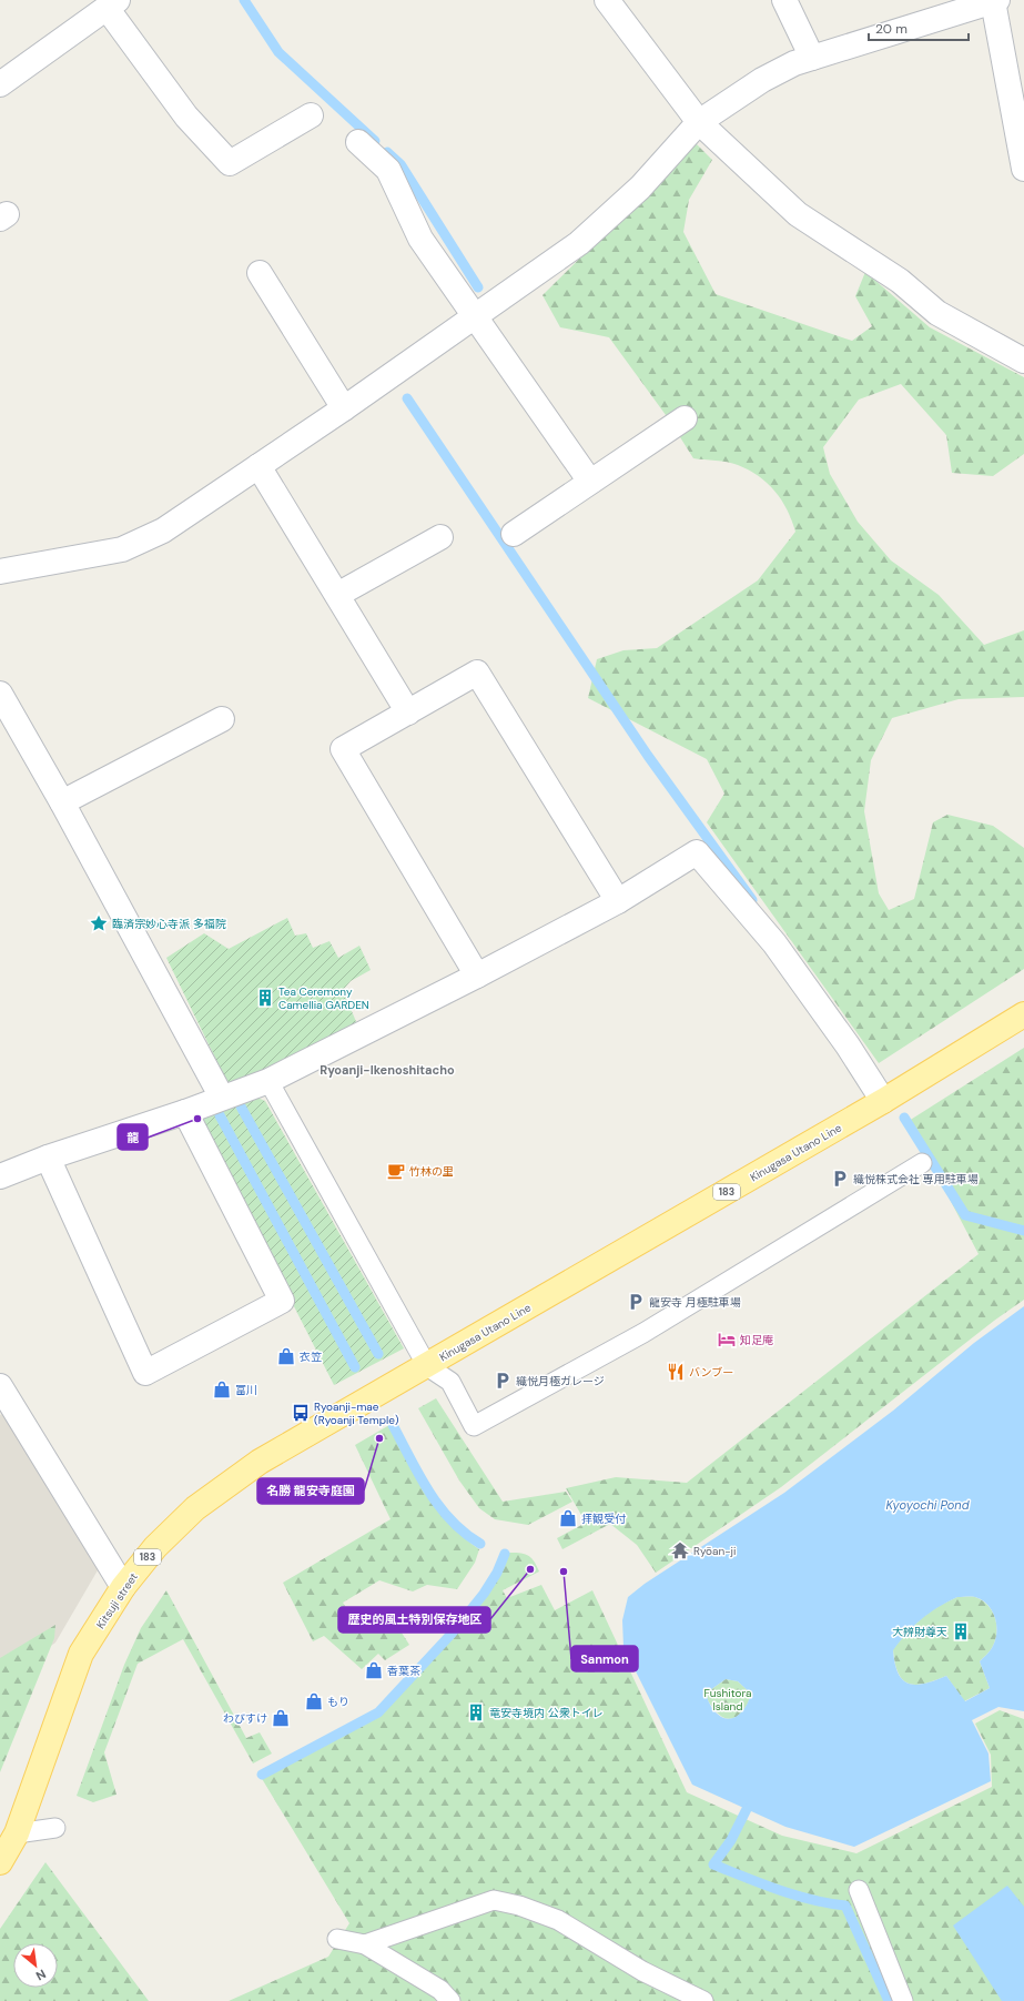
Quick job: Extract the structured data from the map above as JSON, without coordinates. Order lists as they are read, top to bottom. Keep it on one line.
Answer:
{"streets":{"main road":["Kinugasa Utano Line","183","Kitsuji street"]},"crossings":[["Kinugasa Utano Line","Kitsuji street"]],"districts":["Ryoanji-Ikenoshitacho"],"water":["Kyoyochi Pond"],"parks":["Fushitora Island"],"places":{"place":["臨済宗妙心寺派 多福院"],"building":["Tea Ceremony Camellia GARDEN","大辨財尊天","竜安寺境内 公衆トイレ"],"other":["龍","名勝 龍安寺庭園","歴史的風土特別保存地区","Sanmon"],"cafe":["竹林の里"],"parking":["織悦株式会社 専用駐車場","龍安寺 月極駐車場","織悦月極ガレージ"],"hotel":["知足庵"],"shop":["衣笠","富川","拝観受付","香葉茶","もり","わびすけ"],"restaurant":["バンブー"],"bus stop":["Ryoanji-mae (Ryoanji Temple)"],"temple":["Ryōan-ji"]},"scale_bar":"20 m","north":"bottom right"}
